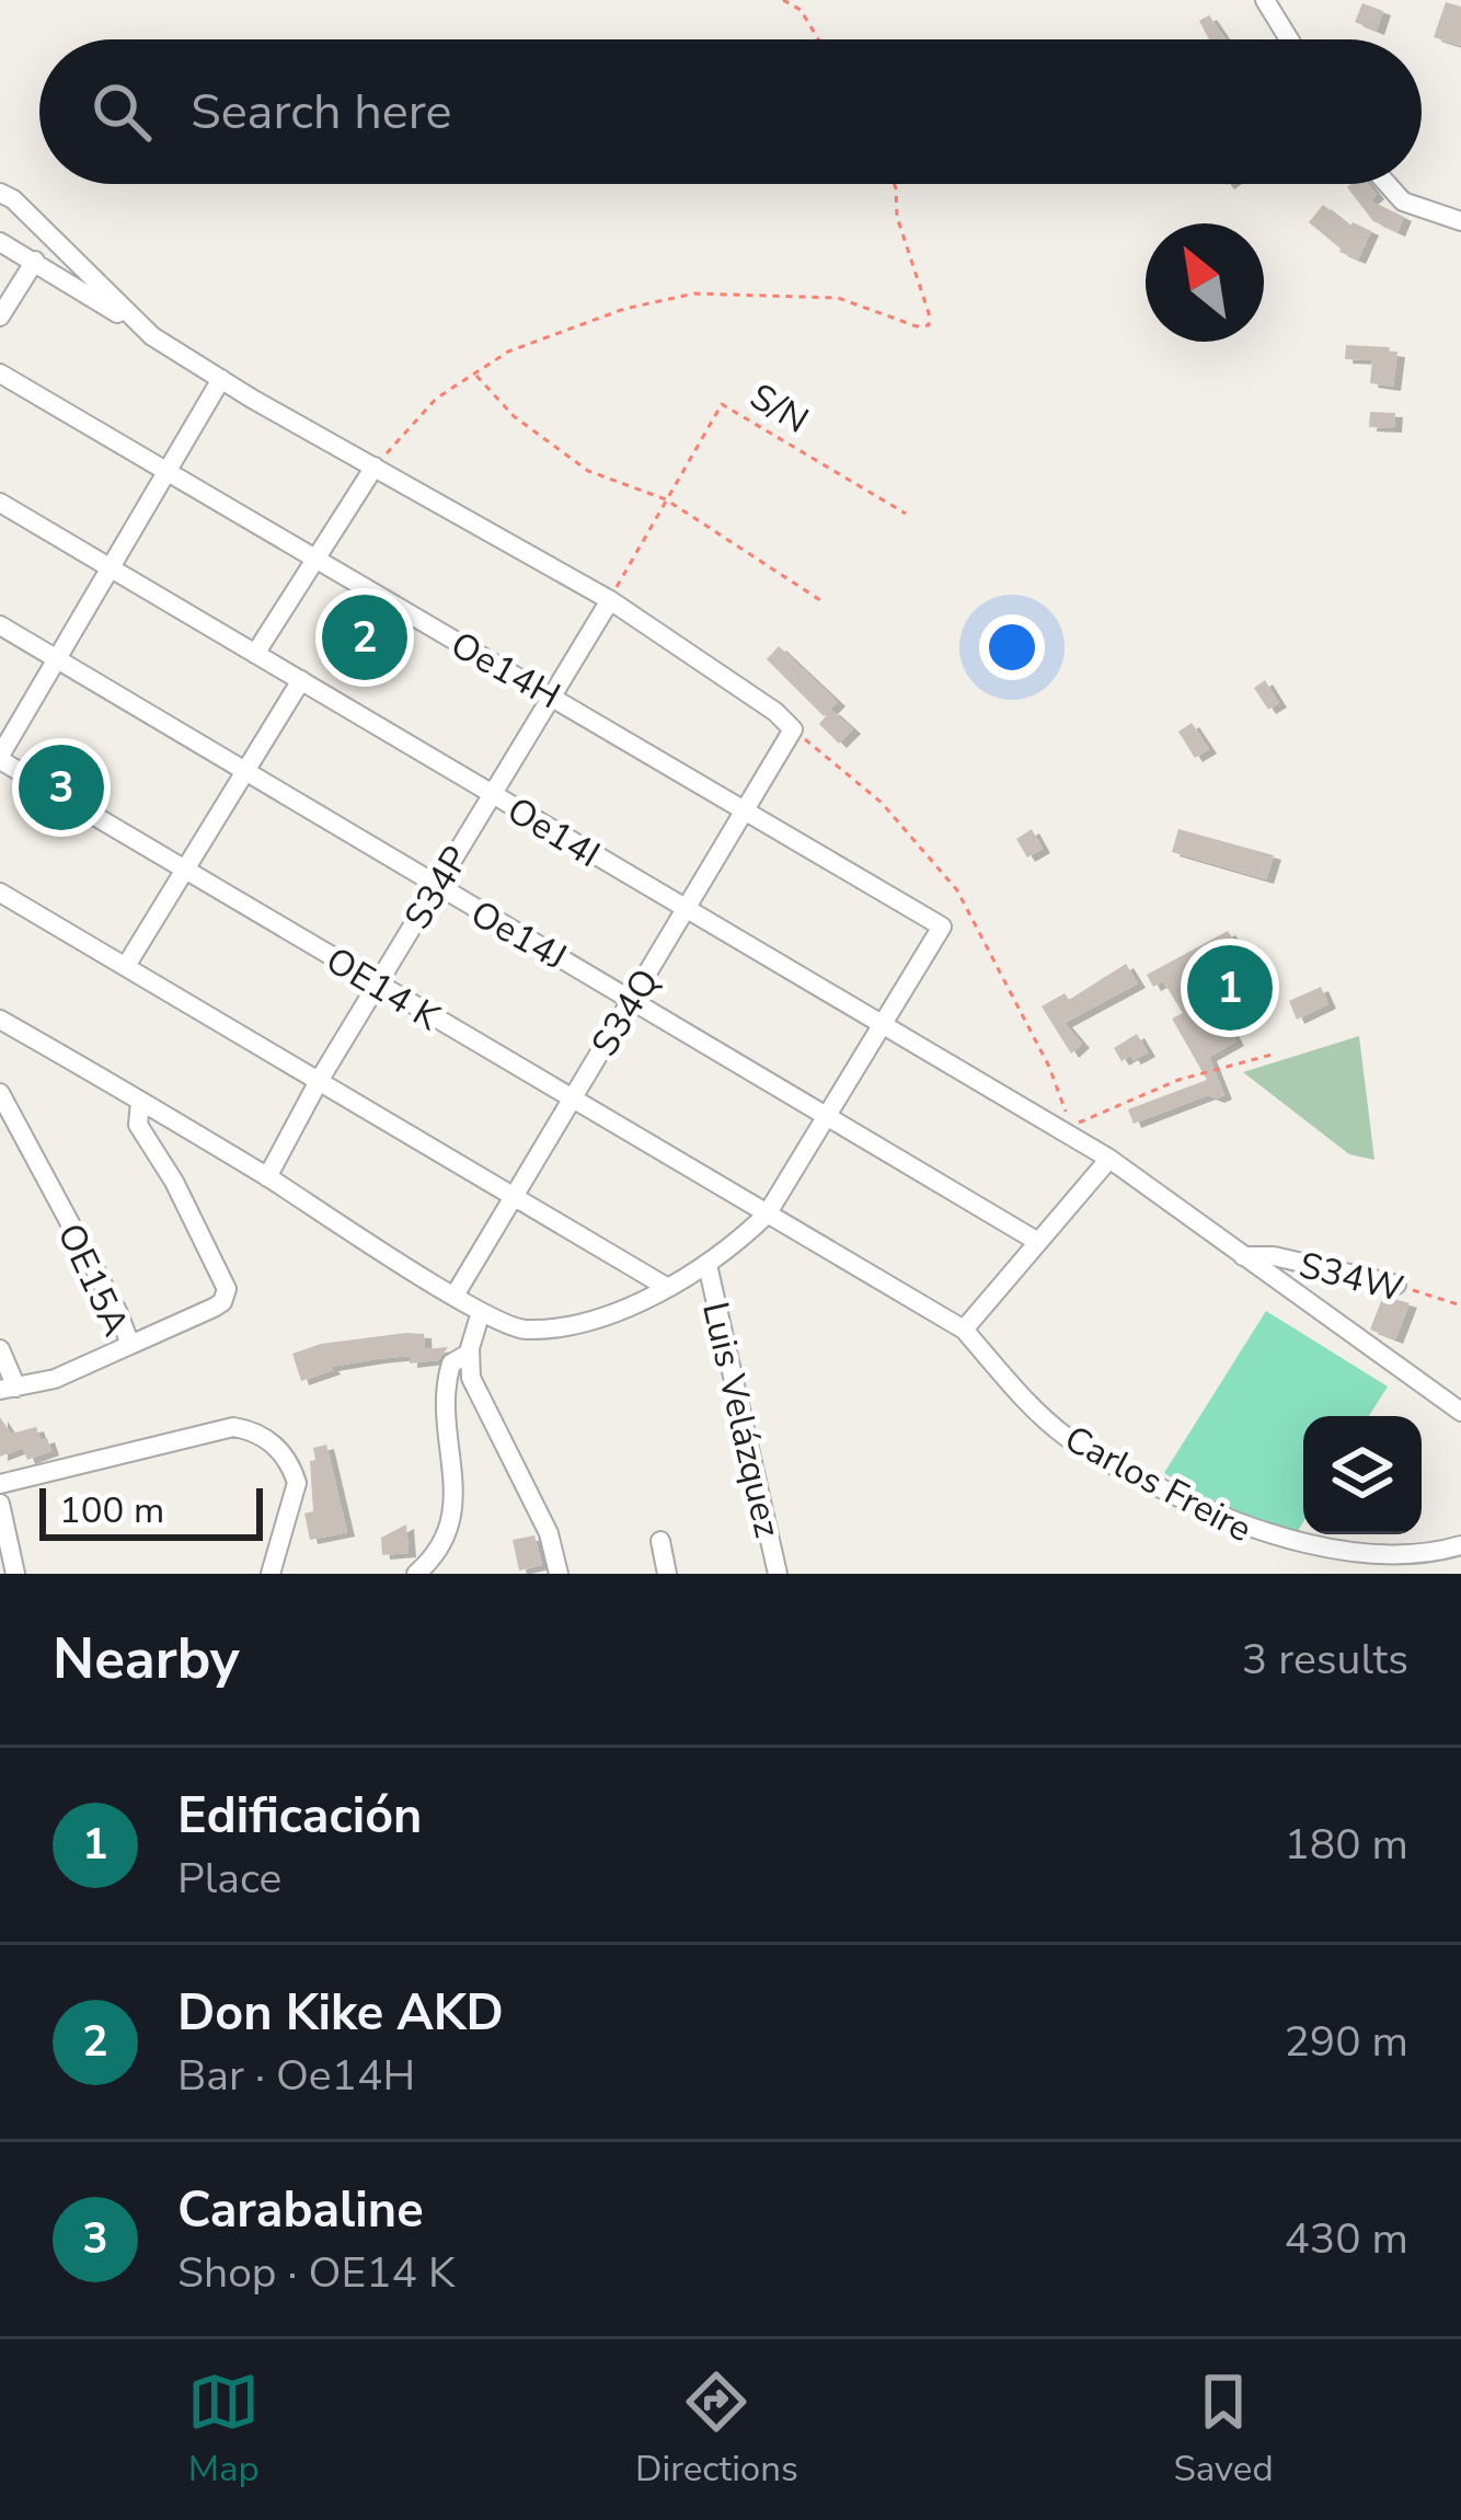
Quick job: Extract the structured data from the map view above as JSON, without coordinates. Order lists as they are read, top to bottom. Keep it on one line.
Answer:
{"streets":{"street":["Oe14H","Oe14I","S34P","Oe14J","OE14 K","S34Q","S34W","OE15A","Luis Velázquez","Carlos Freire"],"path":["S/N"]},"crossings":[["S/N","S34P"],["Oe14H","Oe14I"],["Oe14H","S34P"],["Oe14H","S34Q"],["Oe14I","S34P"],["Oe14I","S34Q"],["Oe14I","S34W"],["S34P","Oe14J"],["S34P","OE14 K"],["Oe14J","S34Q"],["OE14 K","S34Q"],["OE14 K","Carlos Freire"]],"scale_bar":"100 m","north":"top left","page":{"search":"Search here","pins":["2","3","1"],"scale":"100 m","heading":["Nearby","3 results"],"list":[{"mark":"1","name":"Edificación","note":"Place","value":"180 m"},{"mark":"2","name":"Don Kike AKD","note":"Bar · Oe14H","value":"290 m"},{"mark":"3","name":"Carabaline","note":"Shop · OE14 K","value":"430 m"}],"nav":["Map","Directions","Saved"]}}
